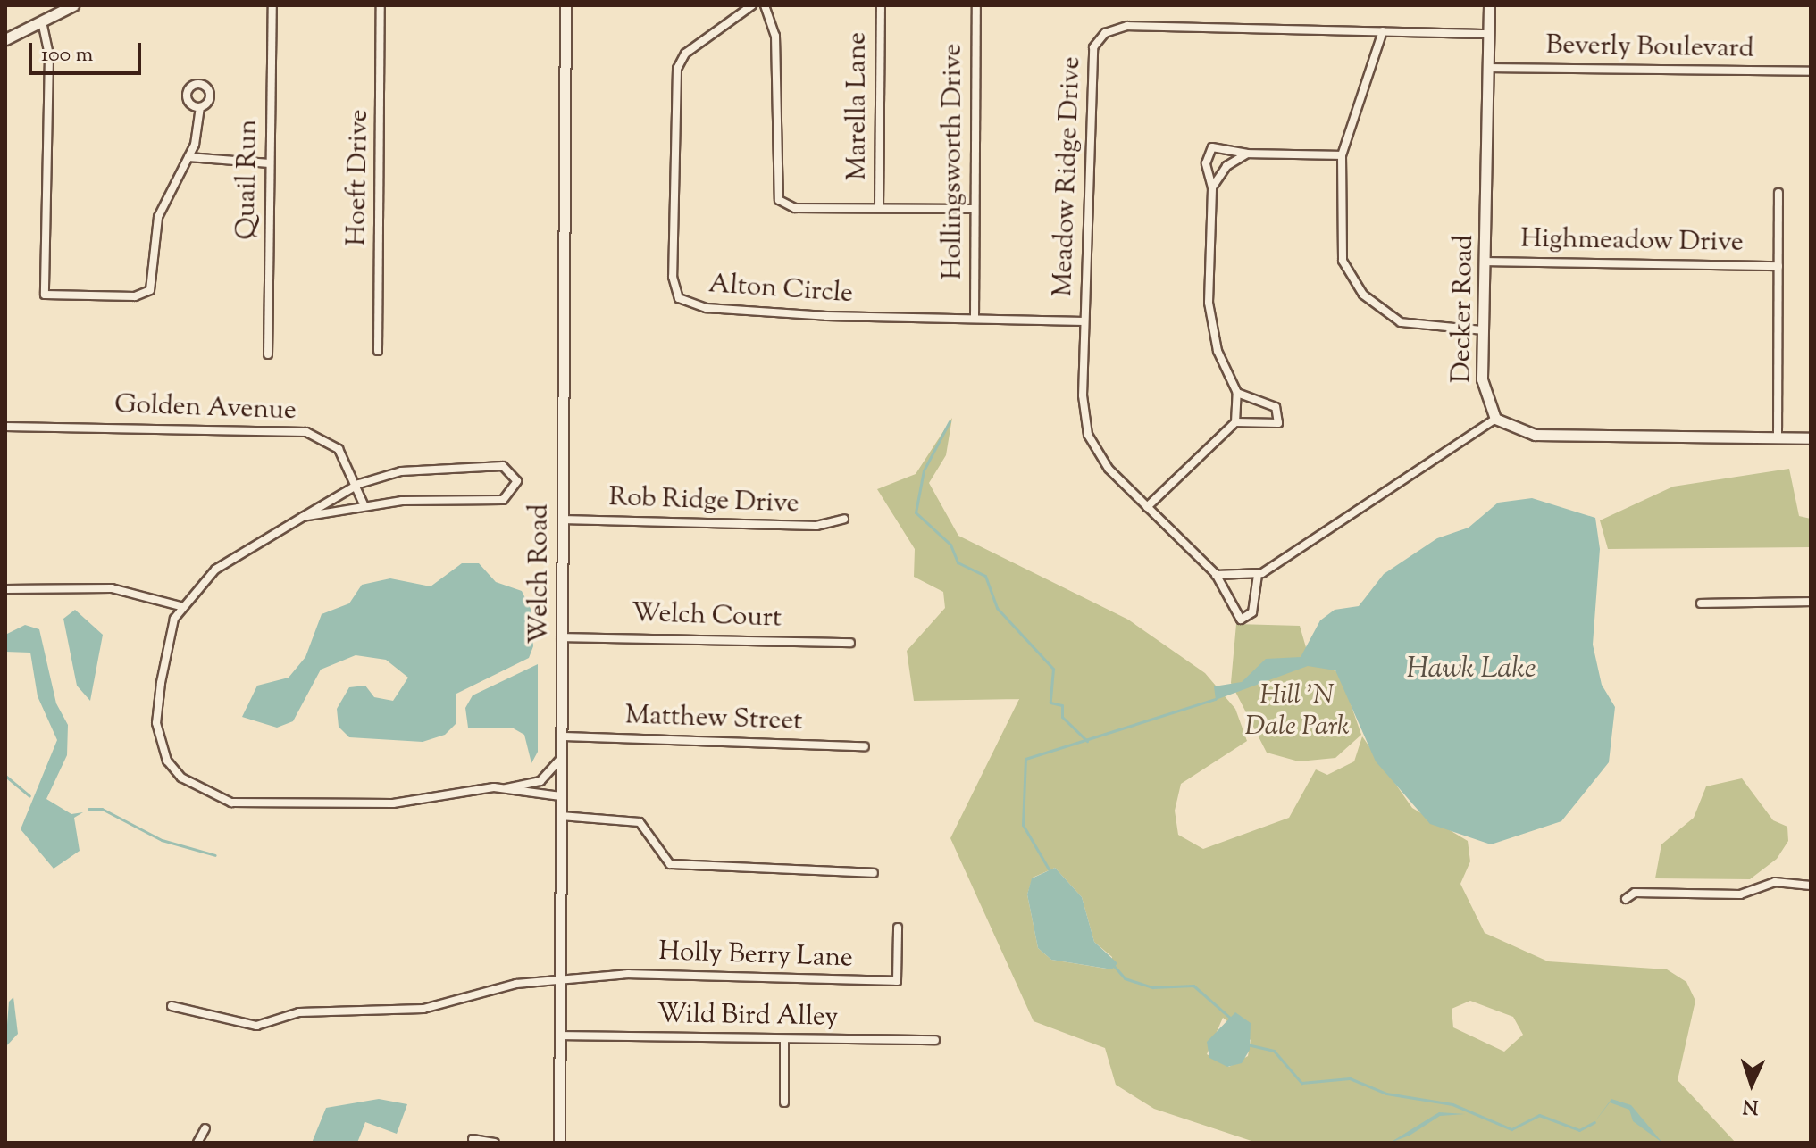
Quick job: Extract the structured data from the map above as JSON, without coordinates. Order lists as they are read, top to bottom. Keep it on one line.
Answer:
{"streets":{"street":["Beverly Boulevard","Marella Lane","Hollingsworth Drive","Meadow Ridge Drive","Hoeft Drive","Quail Run","Highmeadow Drive","Alton Circle","Decker Road","Golden Avenue","Rob Ridge Drive","Welch Road","Welch Court","Matthew Street","Holly Berry Lane","Wild Bird Alley"]},"crossings":[["Beverly Boulevard","Decker Road"],["Hollingsworth Drive","Alton Circle"],["Meadow Ridge Drive","Alton Circle"],["Meadow Ridge Drive","Decker Road"],["Highmeadow Drive","Decker Road"],["Rob Ridge Drive","Welch Road"],["Welch Road","Welch Court"],["Welch Road","Matthew Street"],["Welch Road","Holly Berry Lane"],["Welch Road","Wild Bird Alley"]],"water":["Hawk Lake"],"parks":["Hill 'N Dale Park"],"scale_bar":"100 m","north":"bottom"}
